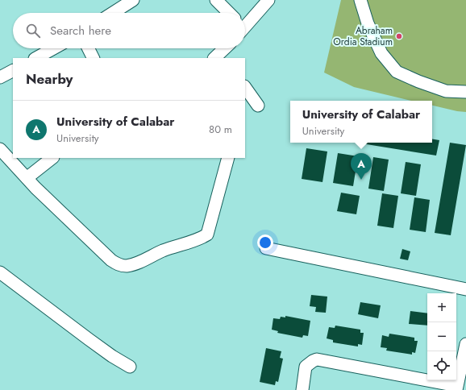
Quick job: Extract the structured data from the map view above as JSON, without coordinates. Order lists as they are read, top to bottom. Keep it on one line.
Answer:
{"places":["Abraham Ordia Stadium"],"page":{"search":"Search here","heading":"Nearby","list":[{"mark":"A","name":"University of Calabar","note":"University","value":"80 m"}],"popup":["University of Calabar","University"],"pins":"A","map_buttons":["+","−"]}}
